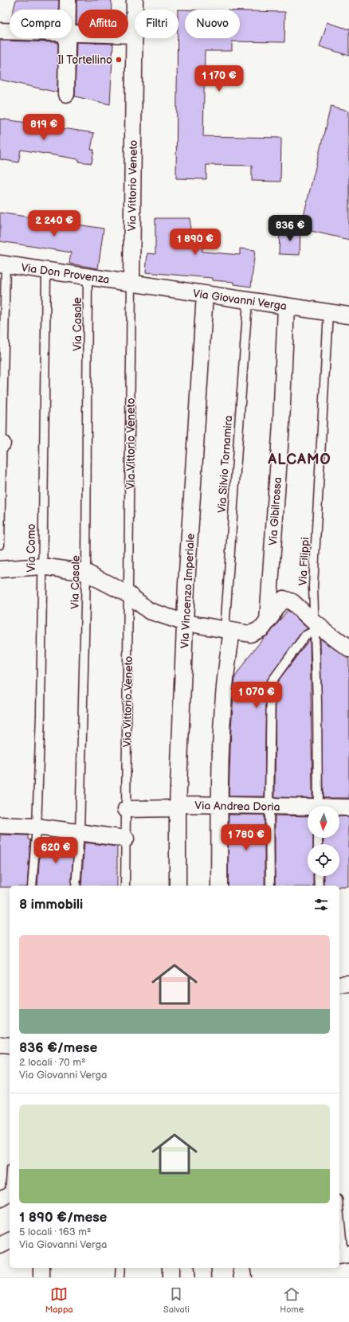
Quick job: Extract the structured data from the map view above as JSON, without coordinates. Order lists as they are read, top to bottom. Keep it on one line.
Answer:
{"streets":{"street":["Via Vittorio Veneto","Via Don Provenza","Via Giovanni Verga","Via Gibilrossa","Via Vincenzo Imperiale","Via Andrea Doria"],"lane":["Via Casale","Via Silvio Tornamira","Via Como","Via Filippi"]},"crossings":[["Via Vittorio Veneto","Via Don Provenza"],["Via Vittorio Veneto","Via Giovanni Verga"],["Via Vittorio Veneto","Via Andrea Doria"],["Via Don Provenza","Via Giovanni Verga"],["Via Don Provenza","Via Casale"],["Via Don Provenza","Via Como"],["Via Giovanni Verga","Via Silvio Tornamira"],["Via Giovanni Verga","Via Gibilrossa"],["Via Giovanni Verga","Via Filippi"],["Via Giovanni Verga","Via Vincenzo Imperiale"],["Via Vincenzo Imperiale","Via Andrea Doria"]],"districts":["ALCAMO"],"places":["Il Tortellino"],"north":"bottom","page":{"chip":["Compra","Affitta","Filtri","Nuovo"],"price":["1 170 €","819 €","2 240 €","836 €","1 890 €","1 070 €","1 780 €","620 €"],"heading":"8 immobili","list":[{"name":"836 €/mese","note":"2 locali · 70 m² · Via Giovanni Verga"},{"name":"1 890 €/mese","note":"5 locali · 163 m² · Via Giovanni Verga"}],"tabs":["Mappa","Salvati","Home"]}}
